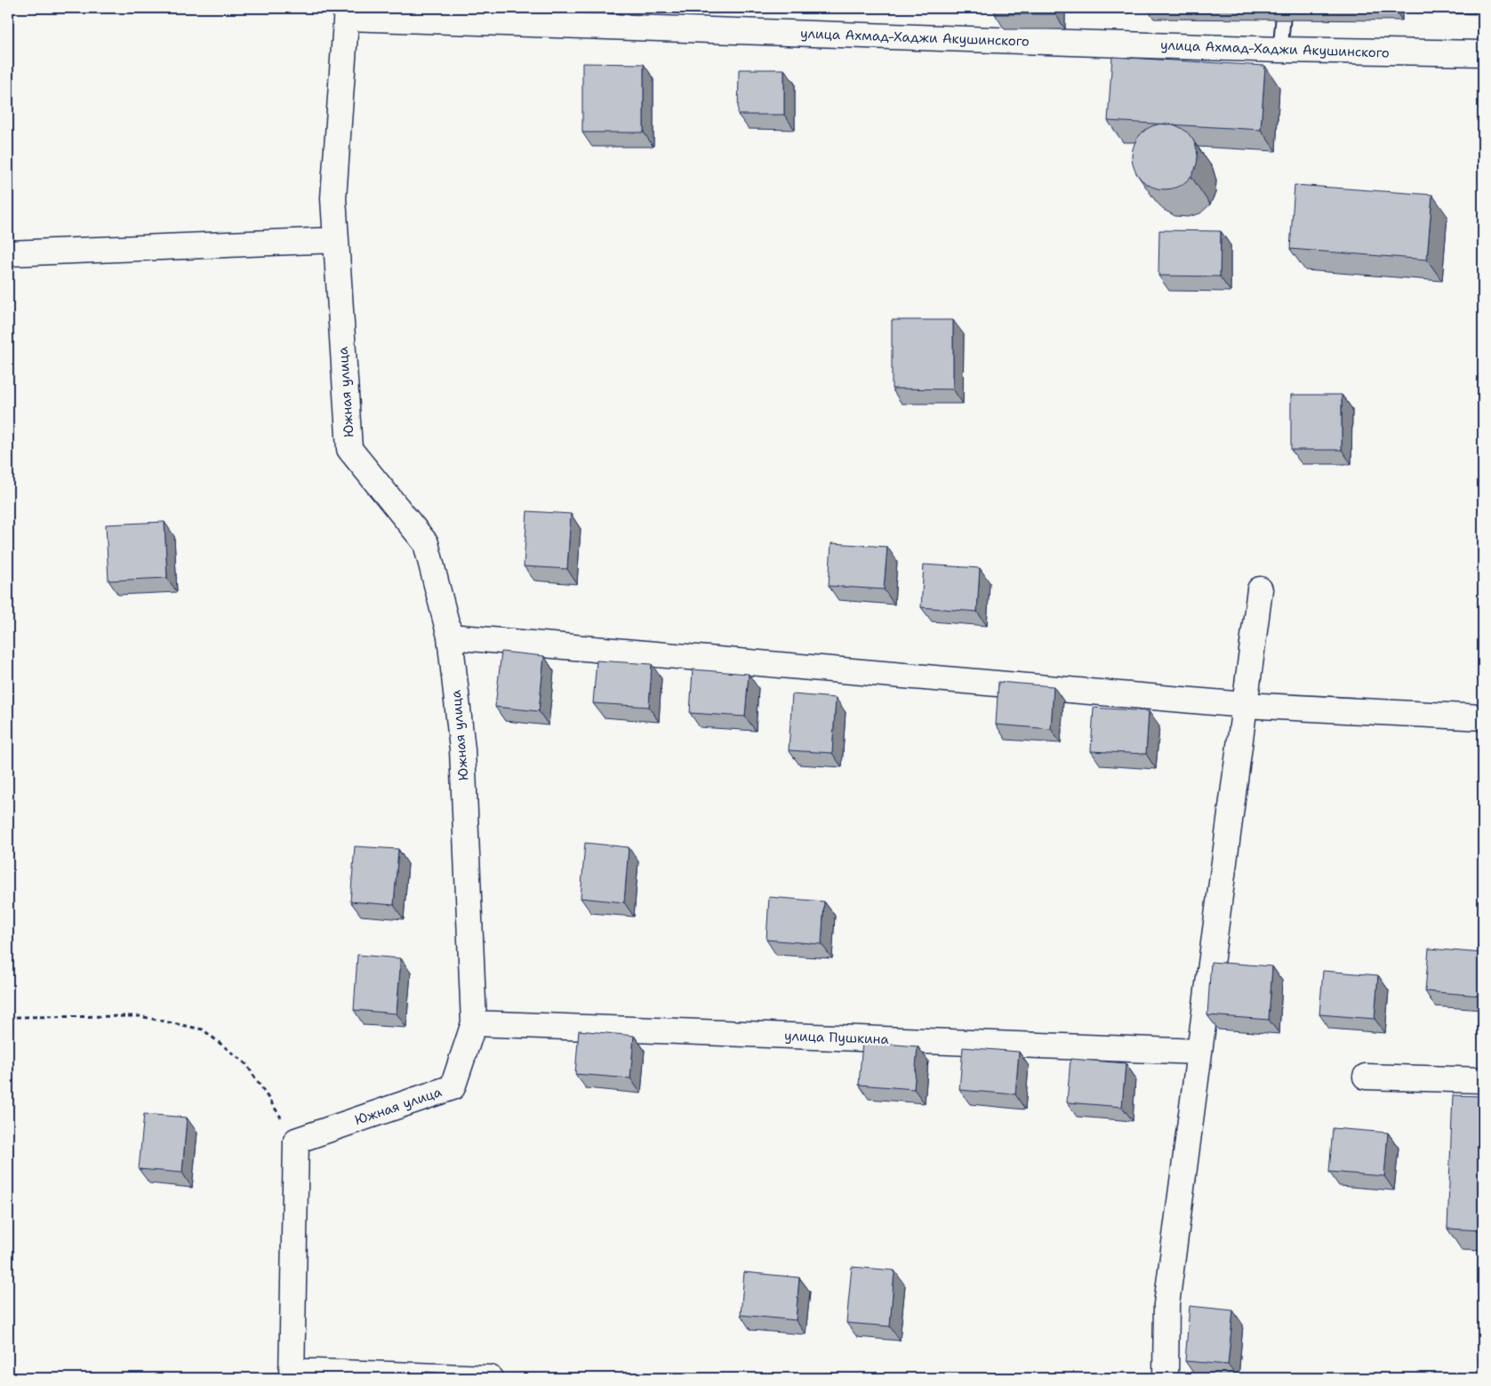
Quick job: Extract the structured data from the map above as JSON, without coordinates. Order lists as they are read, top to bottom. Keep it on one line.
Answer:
{"streets":{"street":["улица Ахмад-Хаджи Акушинского","Южная улица","улица Пушкина"]},"crossings":[["улица Ахмад-Хаджи Акушинского","Южная улица"],["Южная улица","улица Пушкина"]]}
